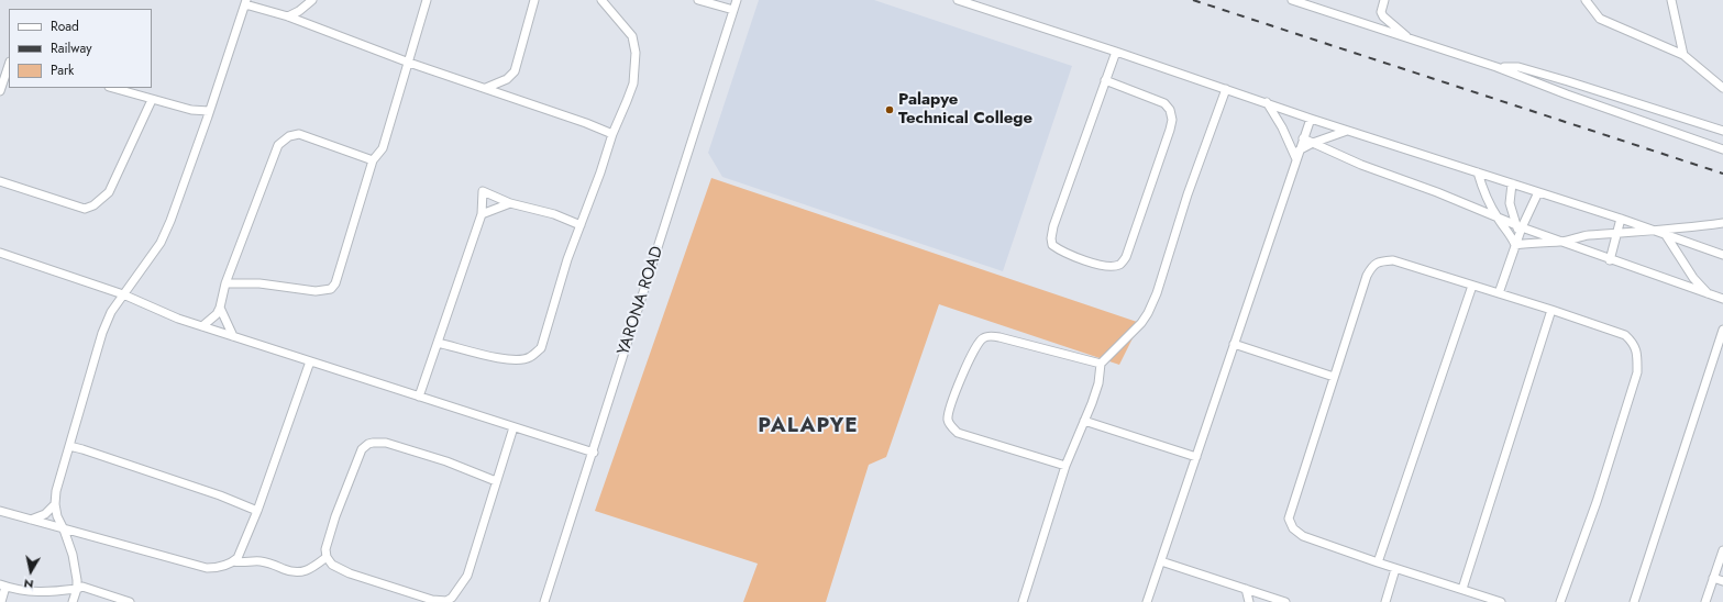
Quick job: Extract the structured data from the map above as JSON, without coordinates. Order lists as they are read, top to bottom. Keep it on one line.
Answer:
{"streets":{"street":["YARONA ROAD"]},"districts":["PALAPYE"],"places":["Palapye Technical College"],"legend":["Road","Railway","Park"],"north":"bottom"}
